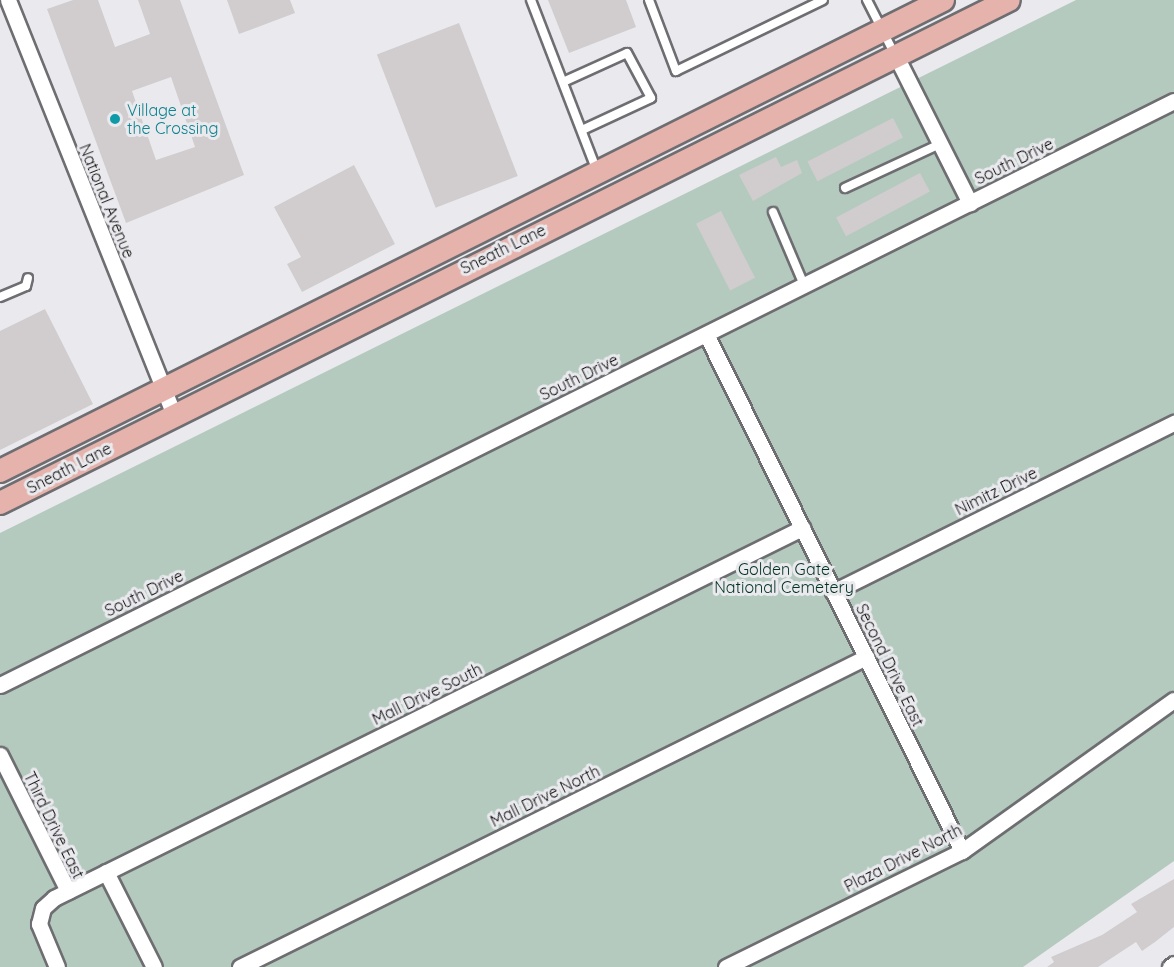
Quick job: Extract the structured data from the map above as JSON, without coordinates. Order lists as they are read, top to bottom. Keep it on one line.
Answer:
{"streets":{"main road":["Sneath Lane"],"street":["South Drive","National Avenue","Nimitz Drive","Second Drive East","Mall Drive South","Mall Drive North","Third Drive East","Plaza Drive North"]},"crossings":[["South Drive","Second Drive East"],["National Avenue","Sneath Lane"],["Nimitz Drive","Second Drive East"],["Second Drive East","Mall Drive South"],["Second Drive East","Mall Drive North"],["Second Drive East","Plaza Drive North"],["Mall Drive South","Third Drive East"]],"parks":["Golden Gate National Cemetery"],"places":["Village at the Crossing"]}
